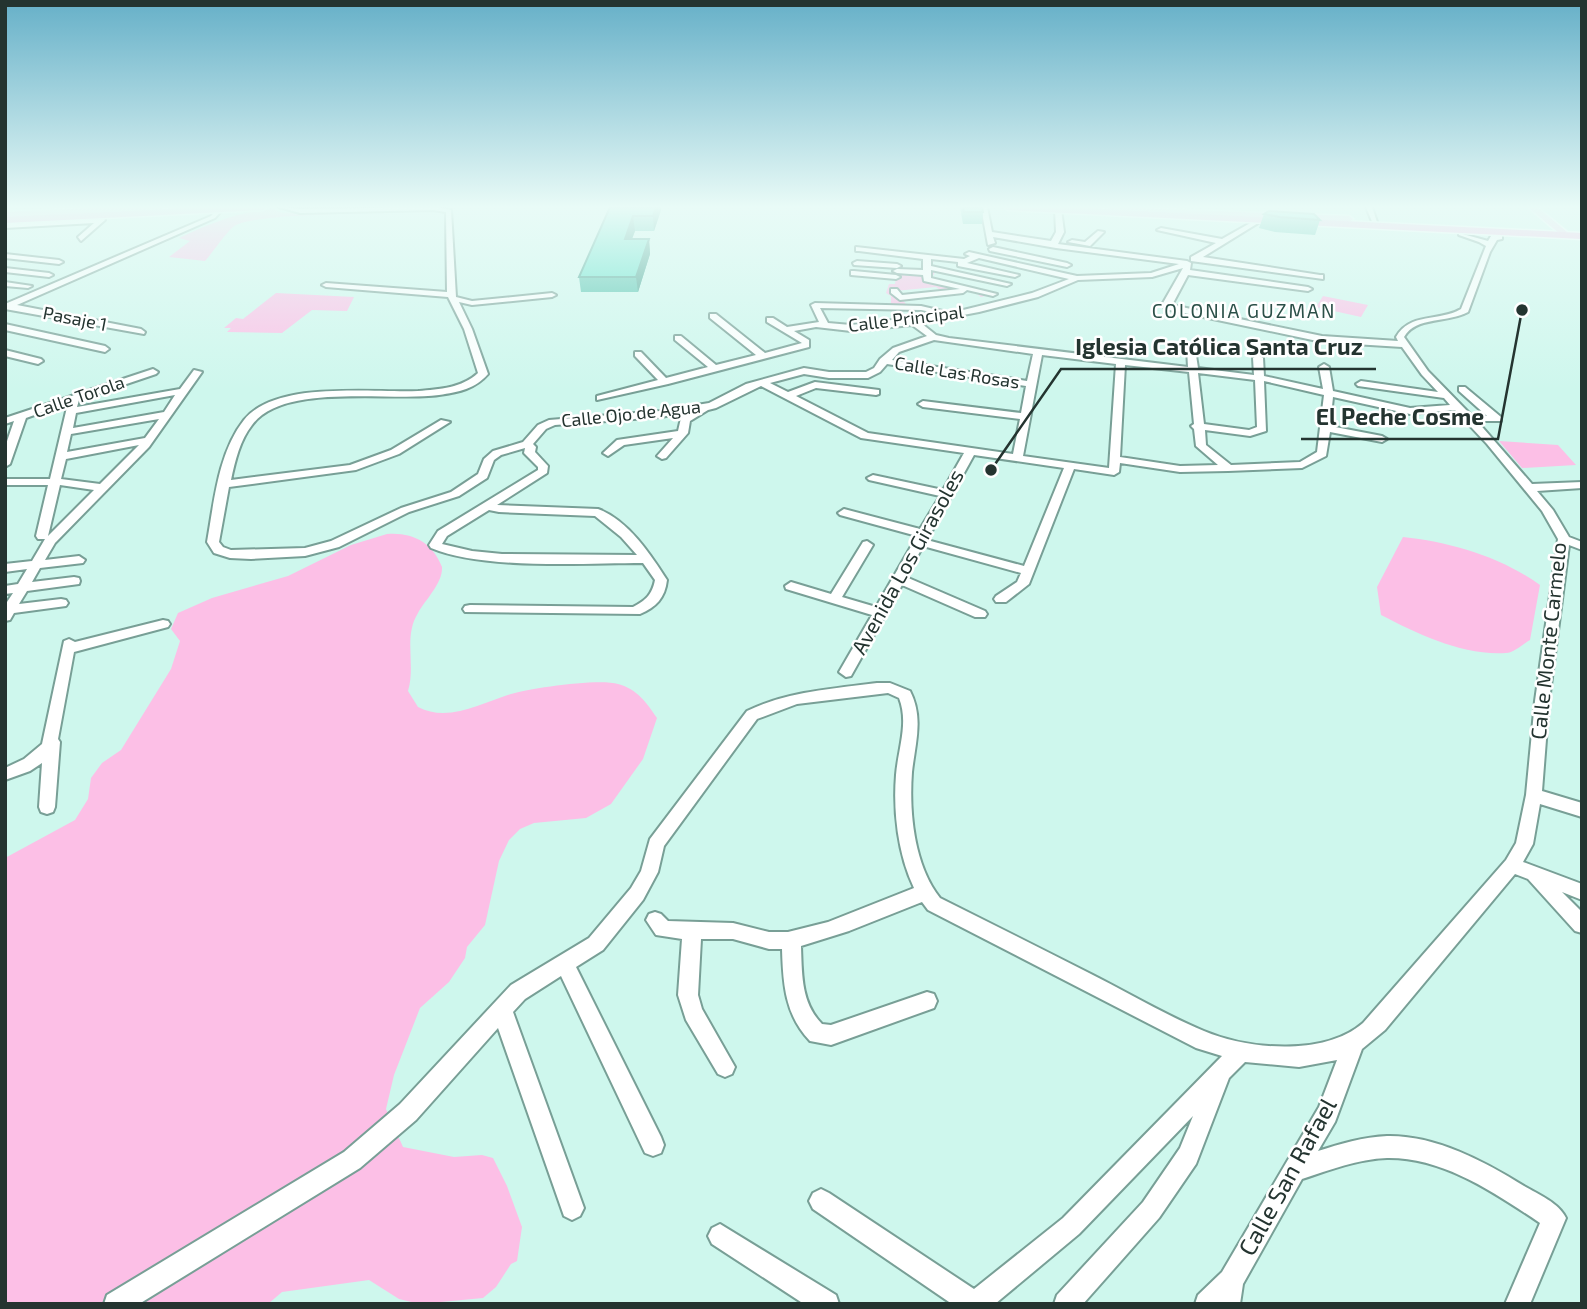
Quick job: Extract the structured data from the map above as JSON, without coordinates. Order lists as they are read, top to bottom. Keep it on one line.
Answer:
{"streets":{"street":["Pasaje 1","Calle Principal","Calle Las Rosas","Calle Torola","Calle Ojo de Agua","Avenida Los Girasoles","Calle Monte Carmelo","Calle San Rafael"]},"crossings":[["Calle Las Rosas","Calle Ojo de Agua"],["Calle Monte Carmelo","Calle San Rafael"]],"districts":["COLONIA GUZMAN"],"places":["El Peche Cosme","Iglesia Católica Santa Cruz"]}
